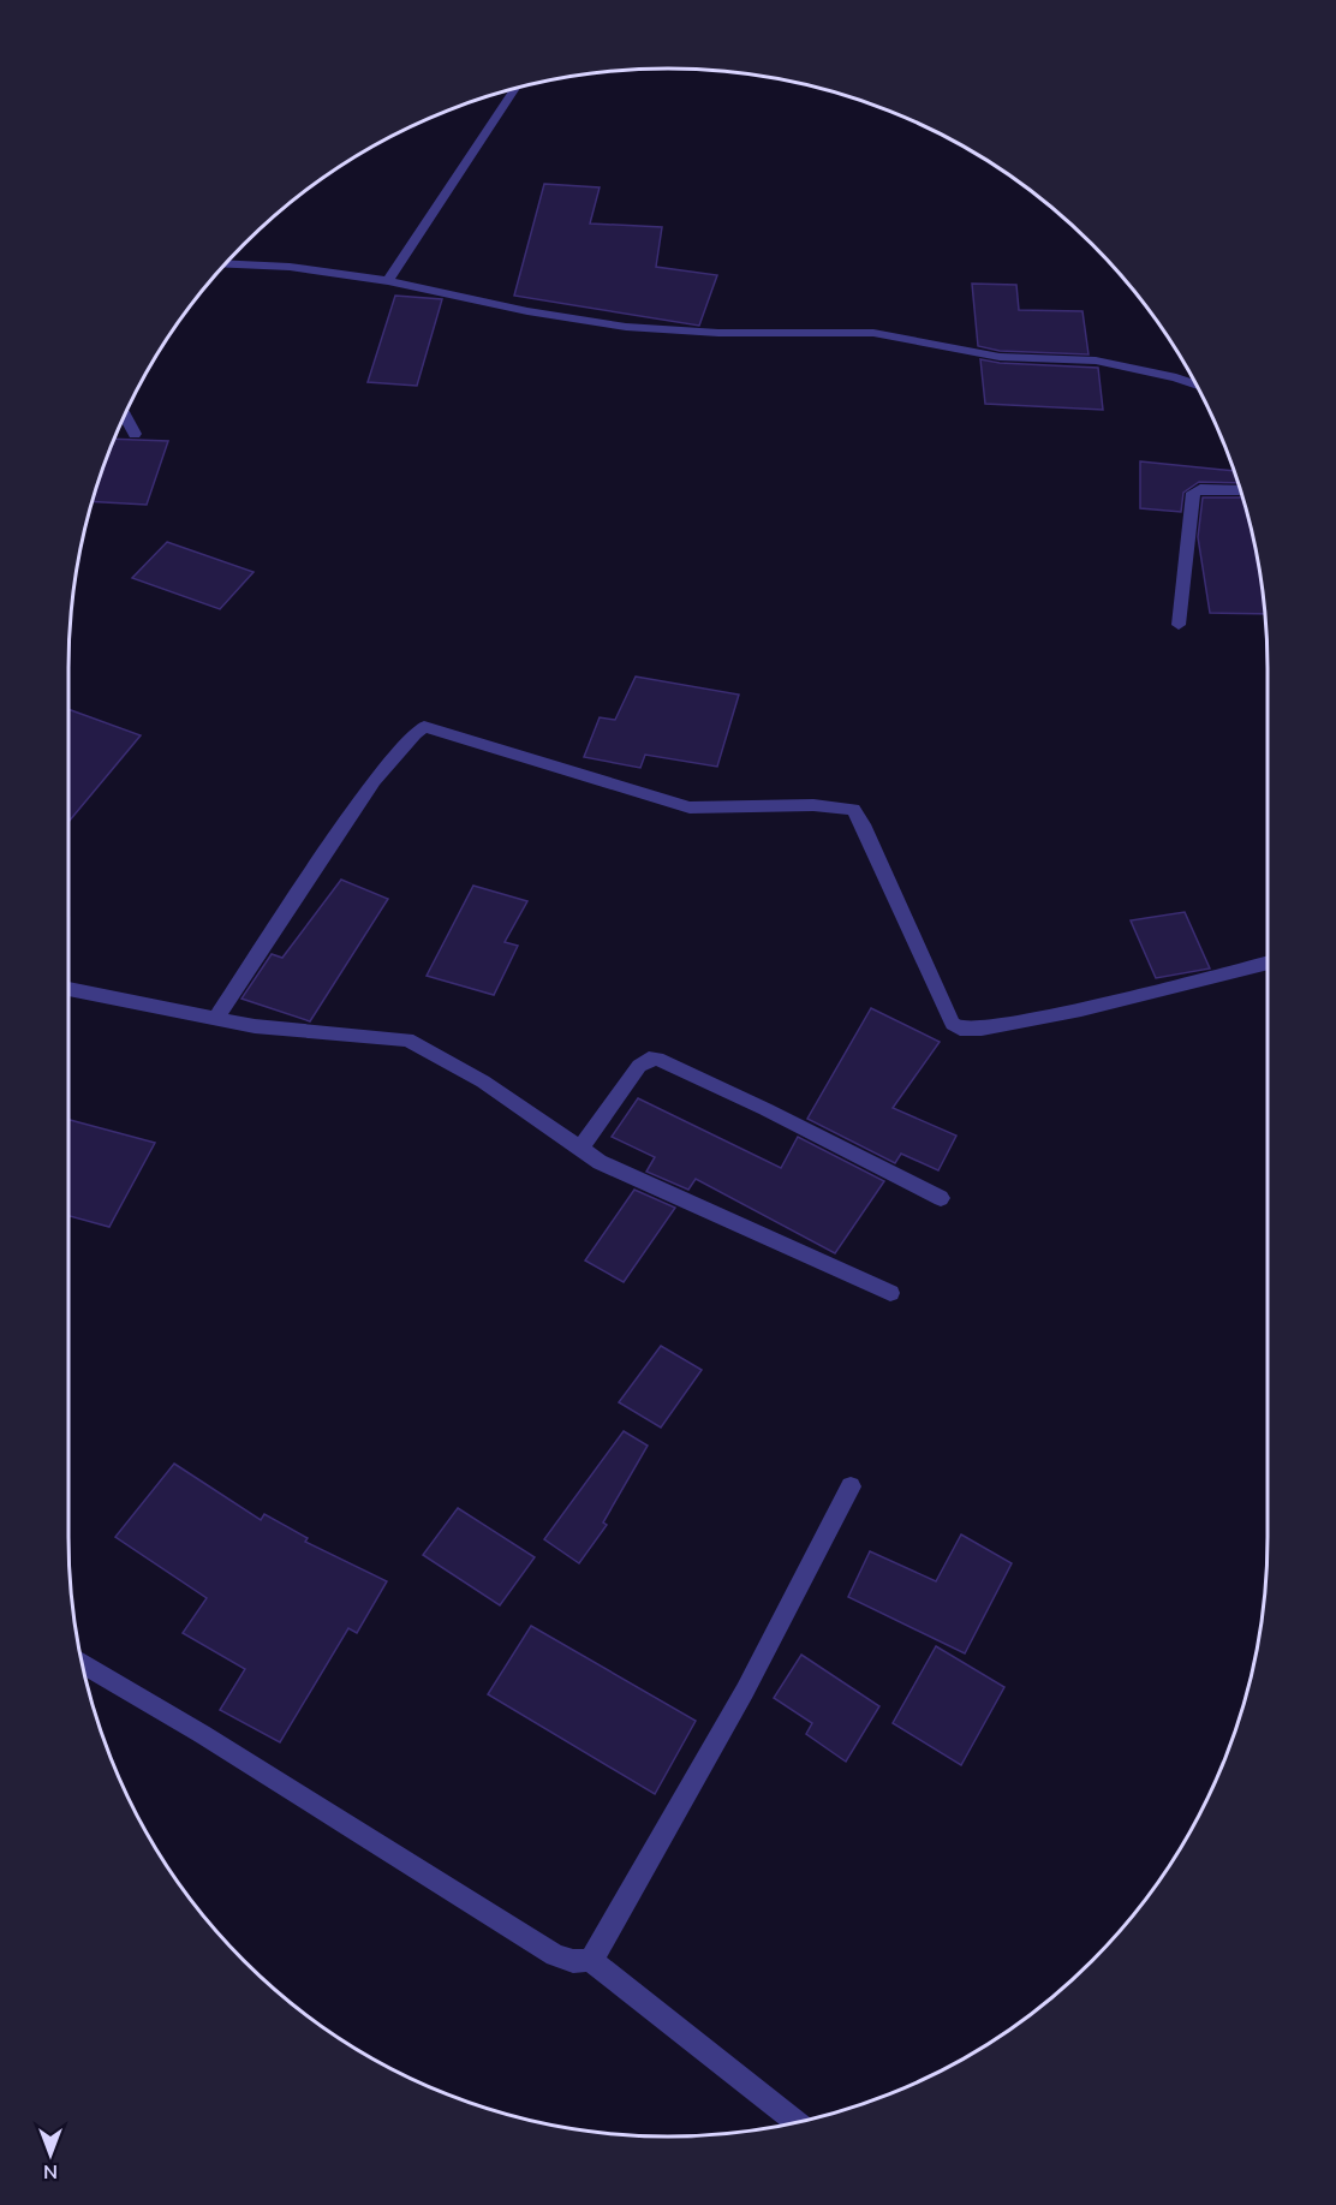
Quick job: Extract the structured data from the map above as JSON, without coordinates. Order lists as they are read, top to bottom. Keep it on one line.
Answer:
{"north":"bottom"}
